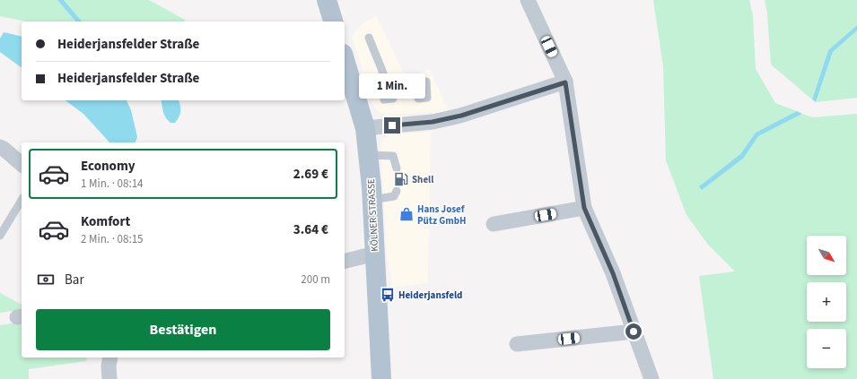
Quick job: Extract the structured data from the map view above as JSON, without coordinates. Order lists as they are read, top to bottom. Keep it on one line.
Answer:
{"streets":{"main road":["KÖLNER STRASSE"]},"places":{"fuel station":["Shell"],"shop":["Hans Josef Pütz GmbH"],"bus stop":["Heiderjansfeld"]},"north":"bottom right","page":{"banner":["Heiderjansfelder Straße","Heiderjansfelder Straße"],"bubble":"1 Min.","list":[{"name":"Economy","note":"1 Min. · 08:14","value":"2.69 €"},{"name":"Komfort","note":"2 Min. · 08:15","value":"3.64 €"}],"map_buttons":["+","−"],"pay":["Bar","200 m"],"buttons":"Bestätigen"}}
